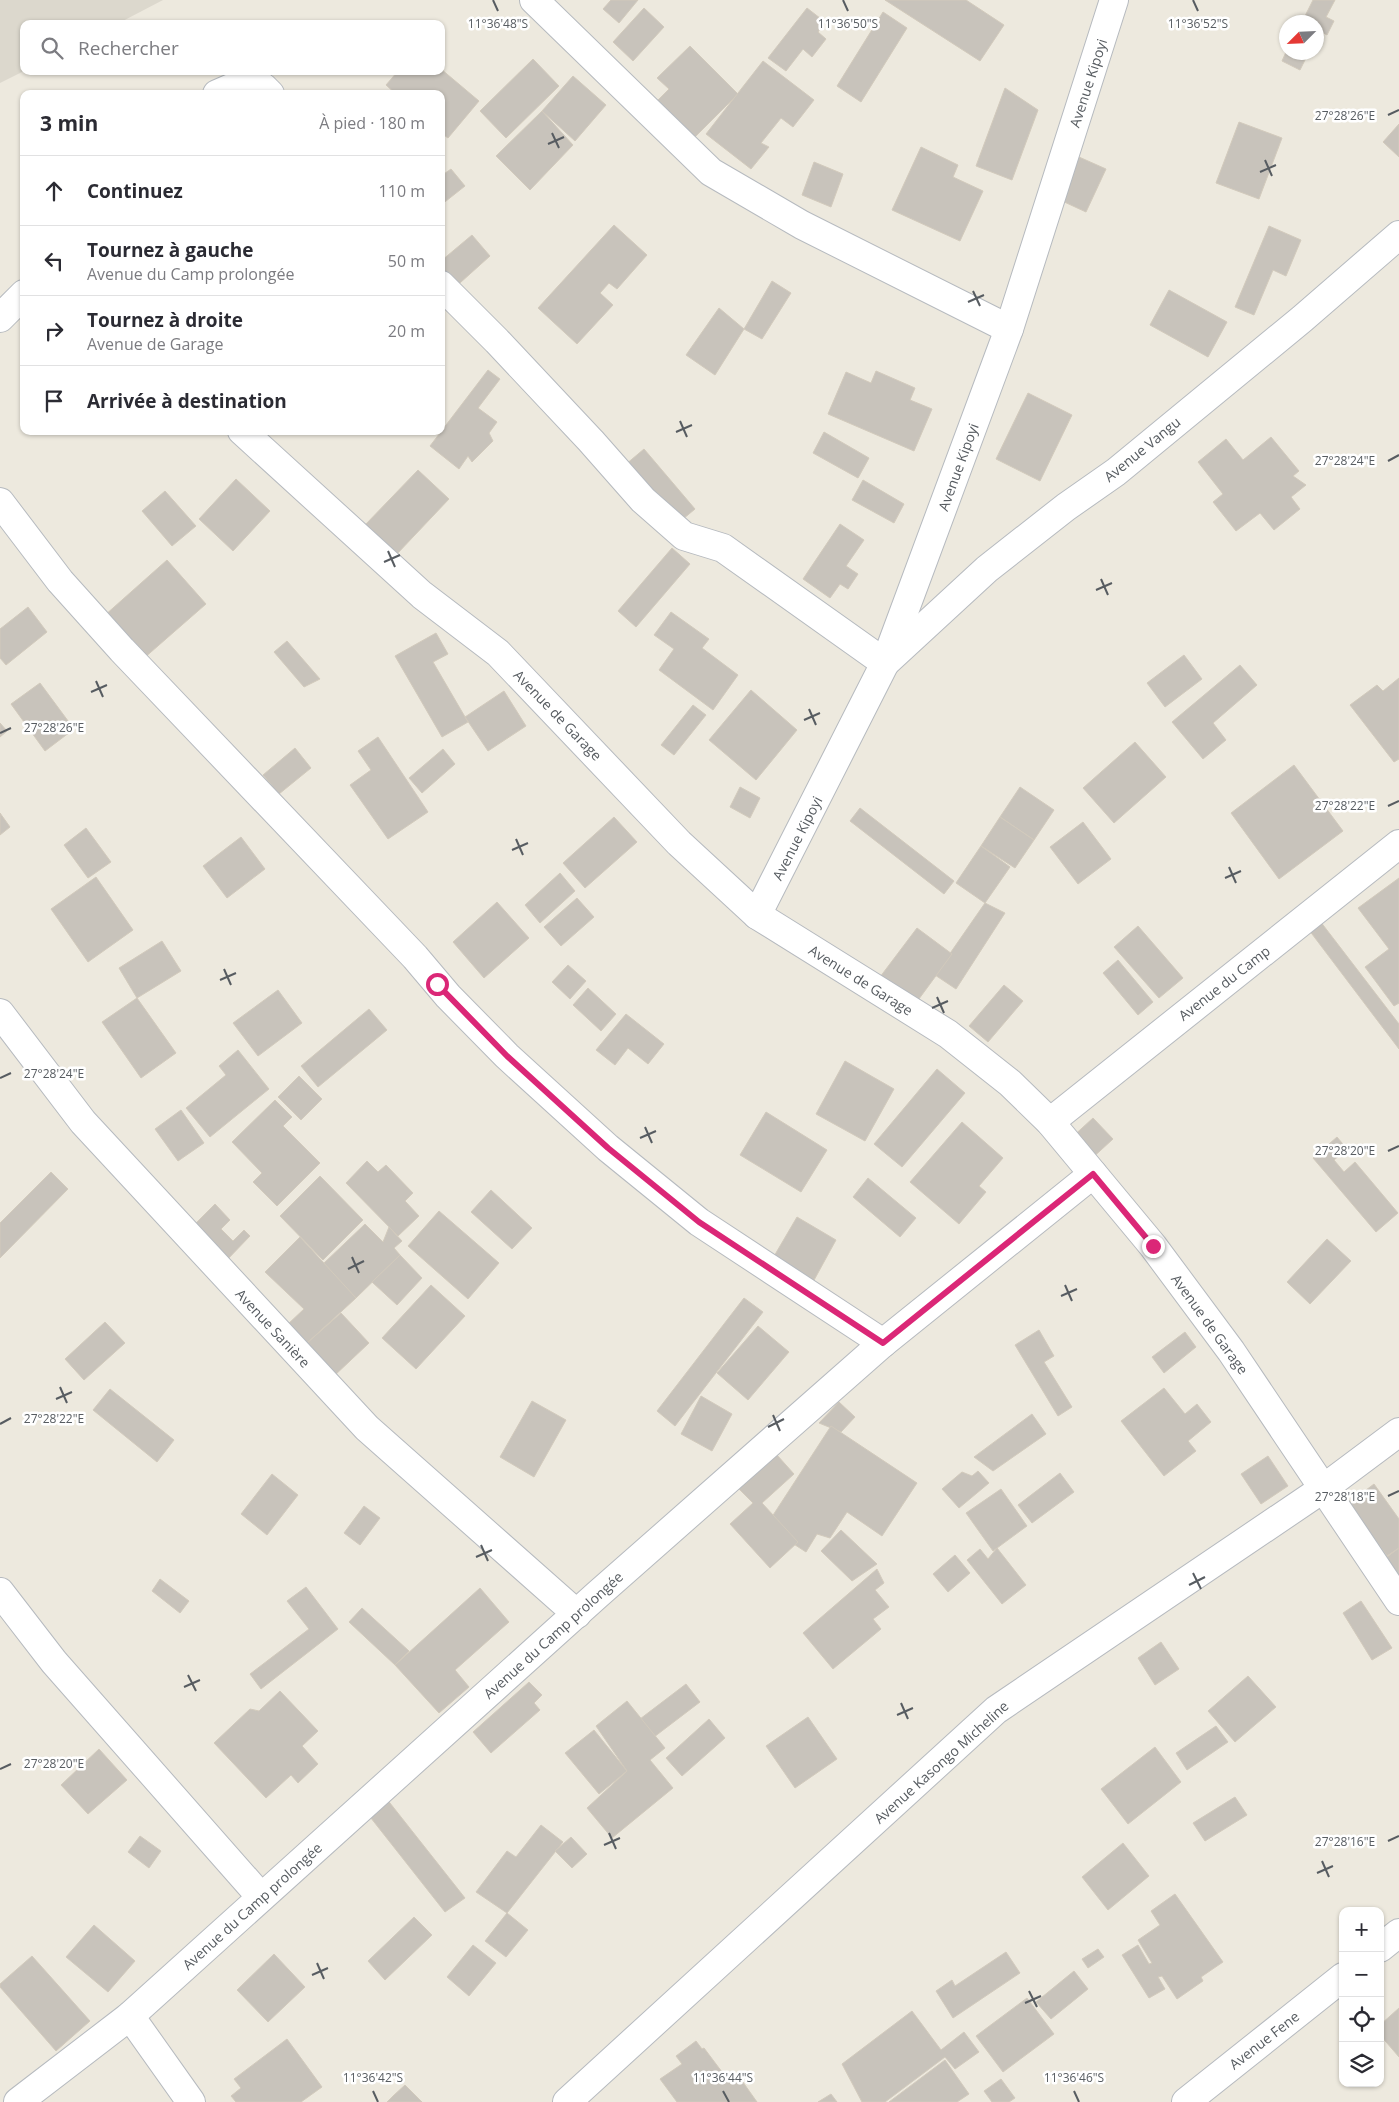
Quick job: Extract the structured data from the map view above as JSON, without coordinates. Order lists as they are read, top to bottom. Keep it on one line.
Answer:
{"streets":{"street":["Avenue Kipoyi","Avenue Vangu","Avenue de Garage","Avenue du Camp","Avenue Sanière","Avenue du Camp prolongée","Avenue Kasongo Micheline","Avenue Fene"]},"crossings":[["Avenue Kipoyi","Avenue Vangu"],["Avenue Kipoyi","Avenue de Garage"],["Avenue de Garage","Avenue du Camp"],["Avenue de Garage","Avenue du Camp prolongée"],["Avenue de Garage","Avenue Kasongo Micheline"],["Avenue Sanière","Avenue du Camp prolongée"]],"north":"bottom left","page":{"search":"Rechercher","heading":["3 min","À pied · 180 m"],"list":[["Continuez","110 m"],["Tournez à gauche","Avenue du Camp prolongée","50 m"],["Tournez à droite","Avenue de Garage","20 m"],"Arrivée à destination"],"map_buttons":["+","−"]},"coordinates":["11°36'48\"S","11°36'50\"S","11°36'52\"S","27°28'26\"E","27°28'24\"E","27°28'22\"E","27°28'20\"E","27°28'18\"E","27°28'16\"E","11°36'42\"S","11°36'44\"S","11°36'46\"S"]}
